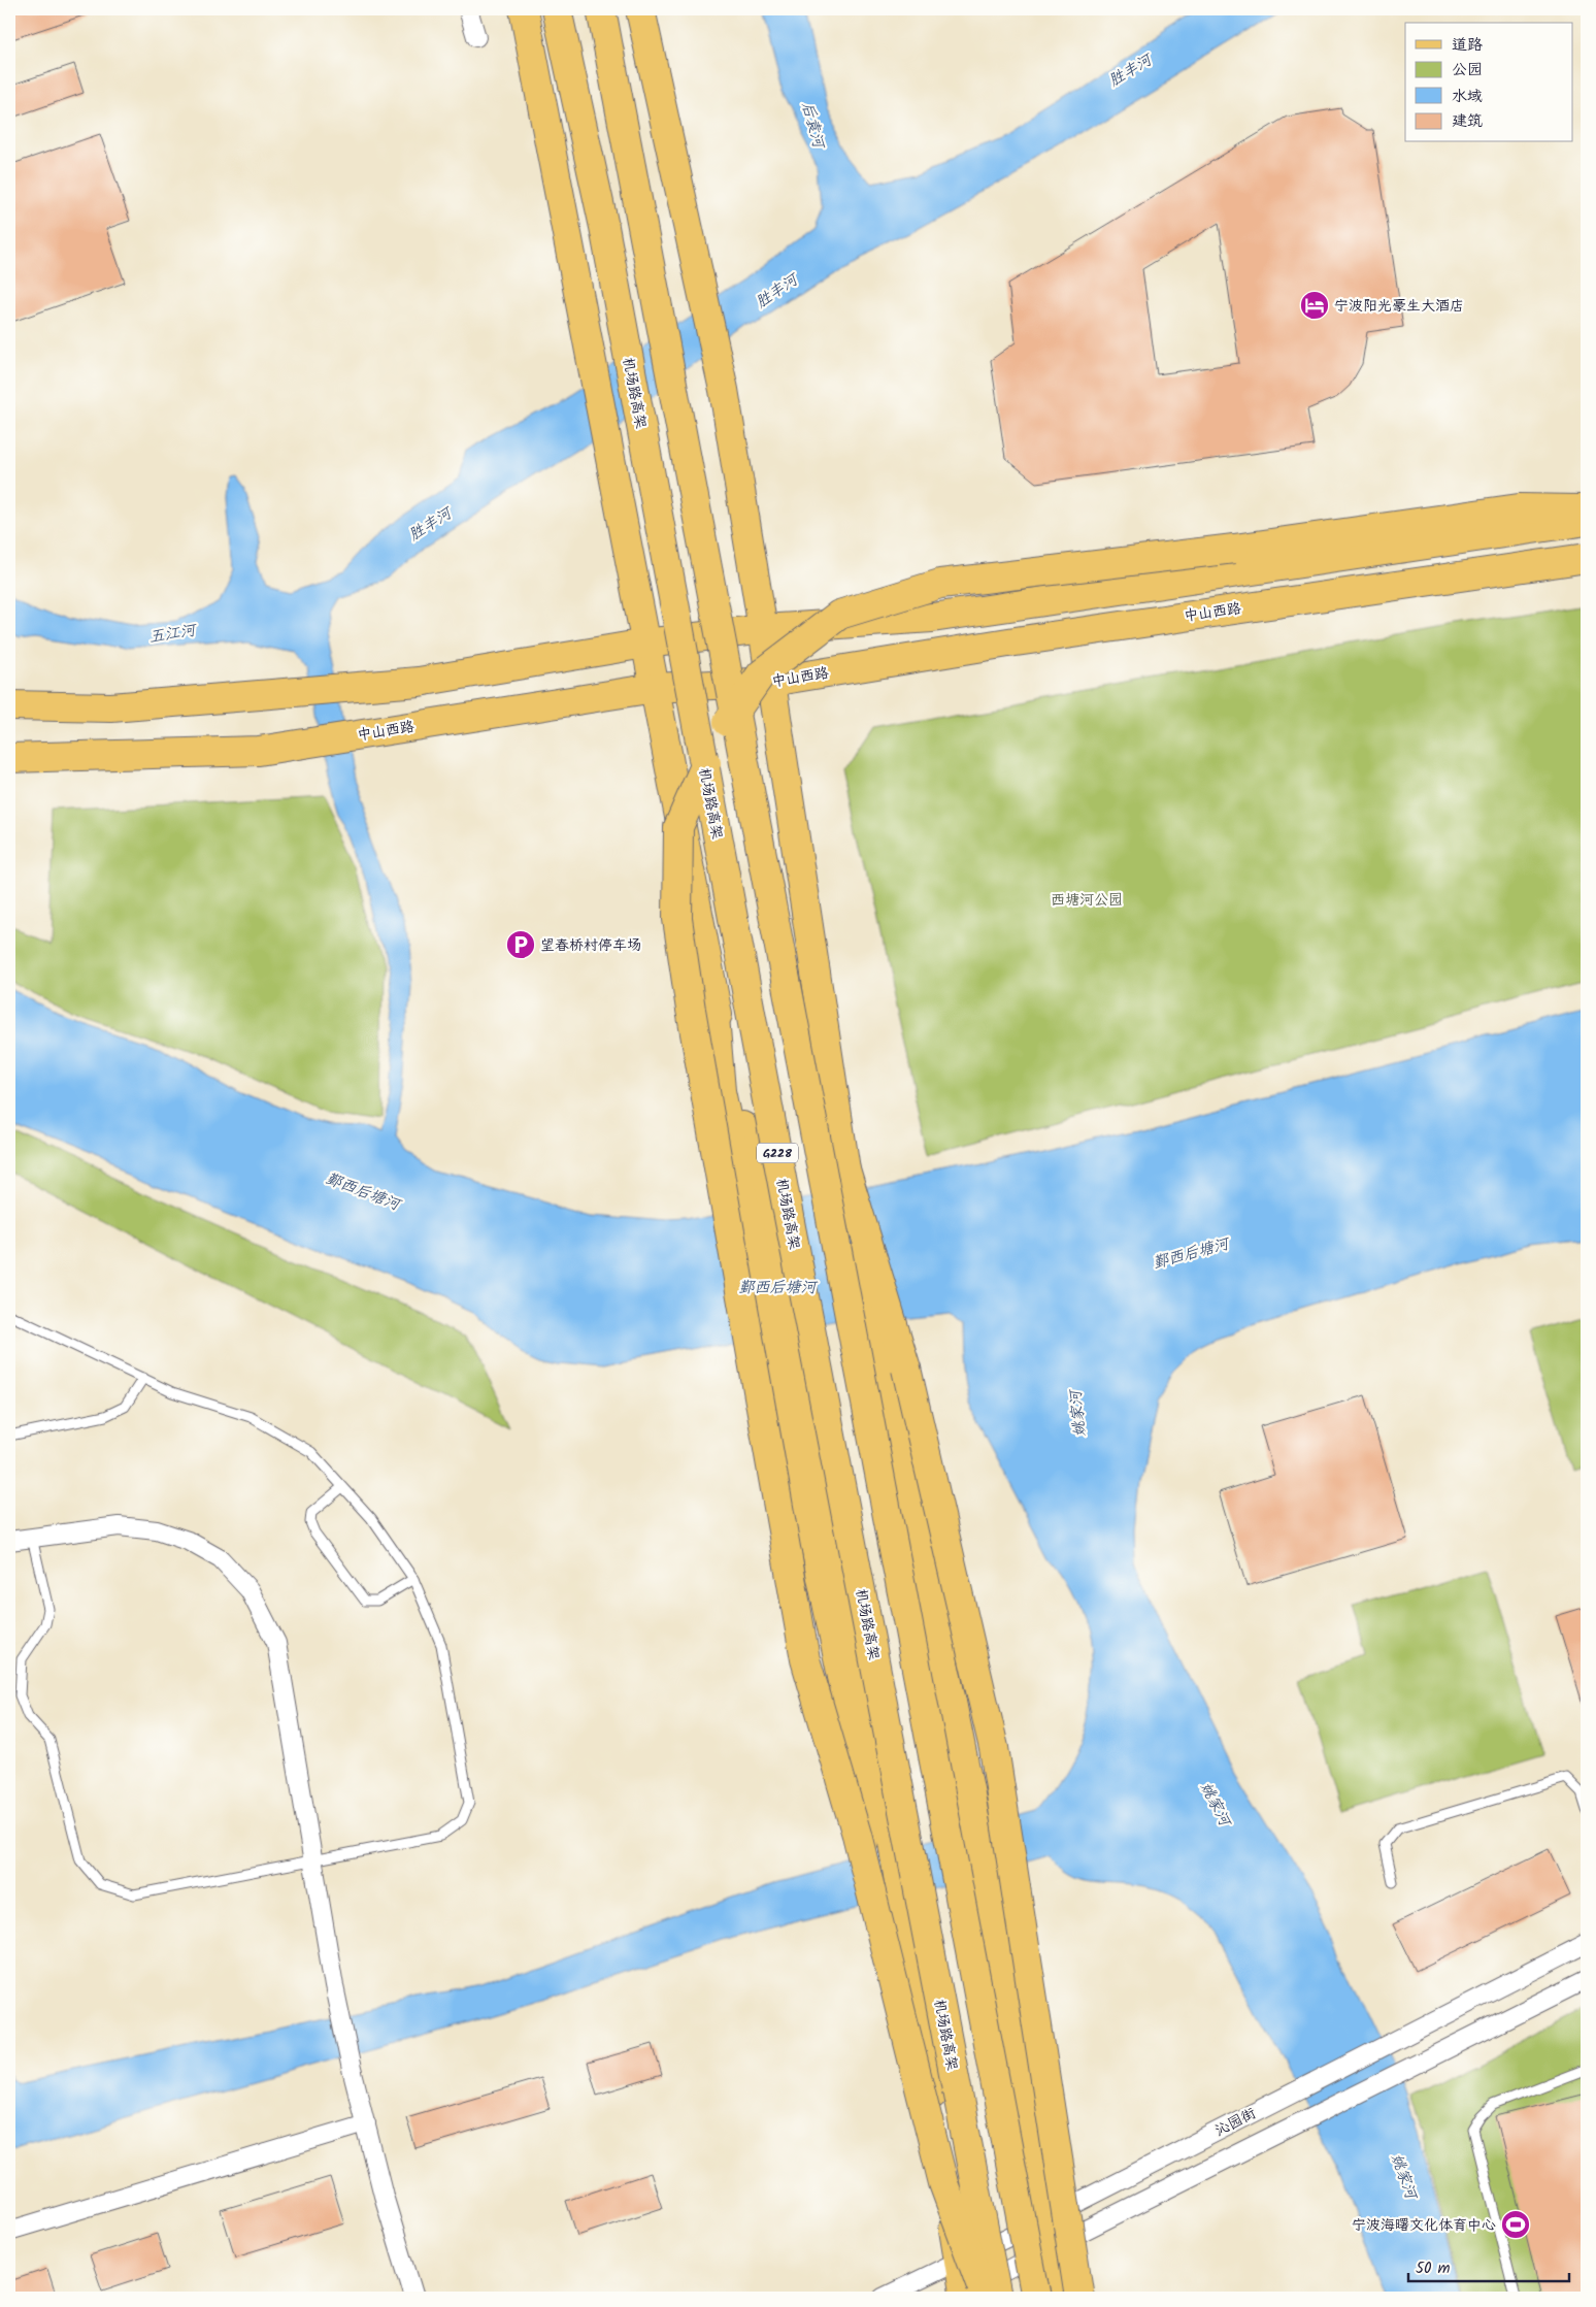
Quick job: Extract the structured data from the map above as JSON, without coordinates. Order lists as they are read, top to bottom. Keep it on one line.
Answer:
{"streets":{"main road":["机场路高架","中山西路","G228"],"street":["沁园街"]},"water":["胜丰河","后袁河","五江河","鄞西后塘河","姚家河"],"parks":["西塘河公园"],"places":{"hotel":["宁波阳光豪生大酒店"],"parking":["望春桥村停车场"],"sports":["宁波海曙文化体育中心"]},"legend":["道路","公园","水域","建筑"],"scale_bar":"50 m"}
